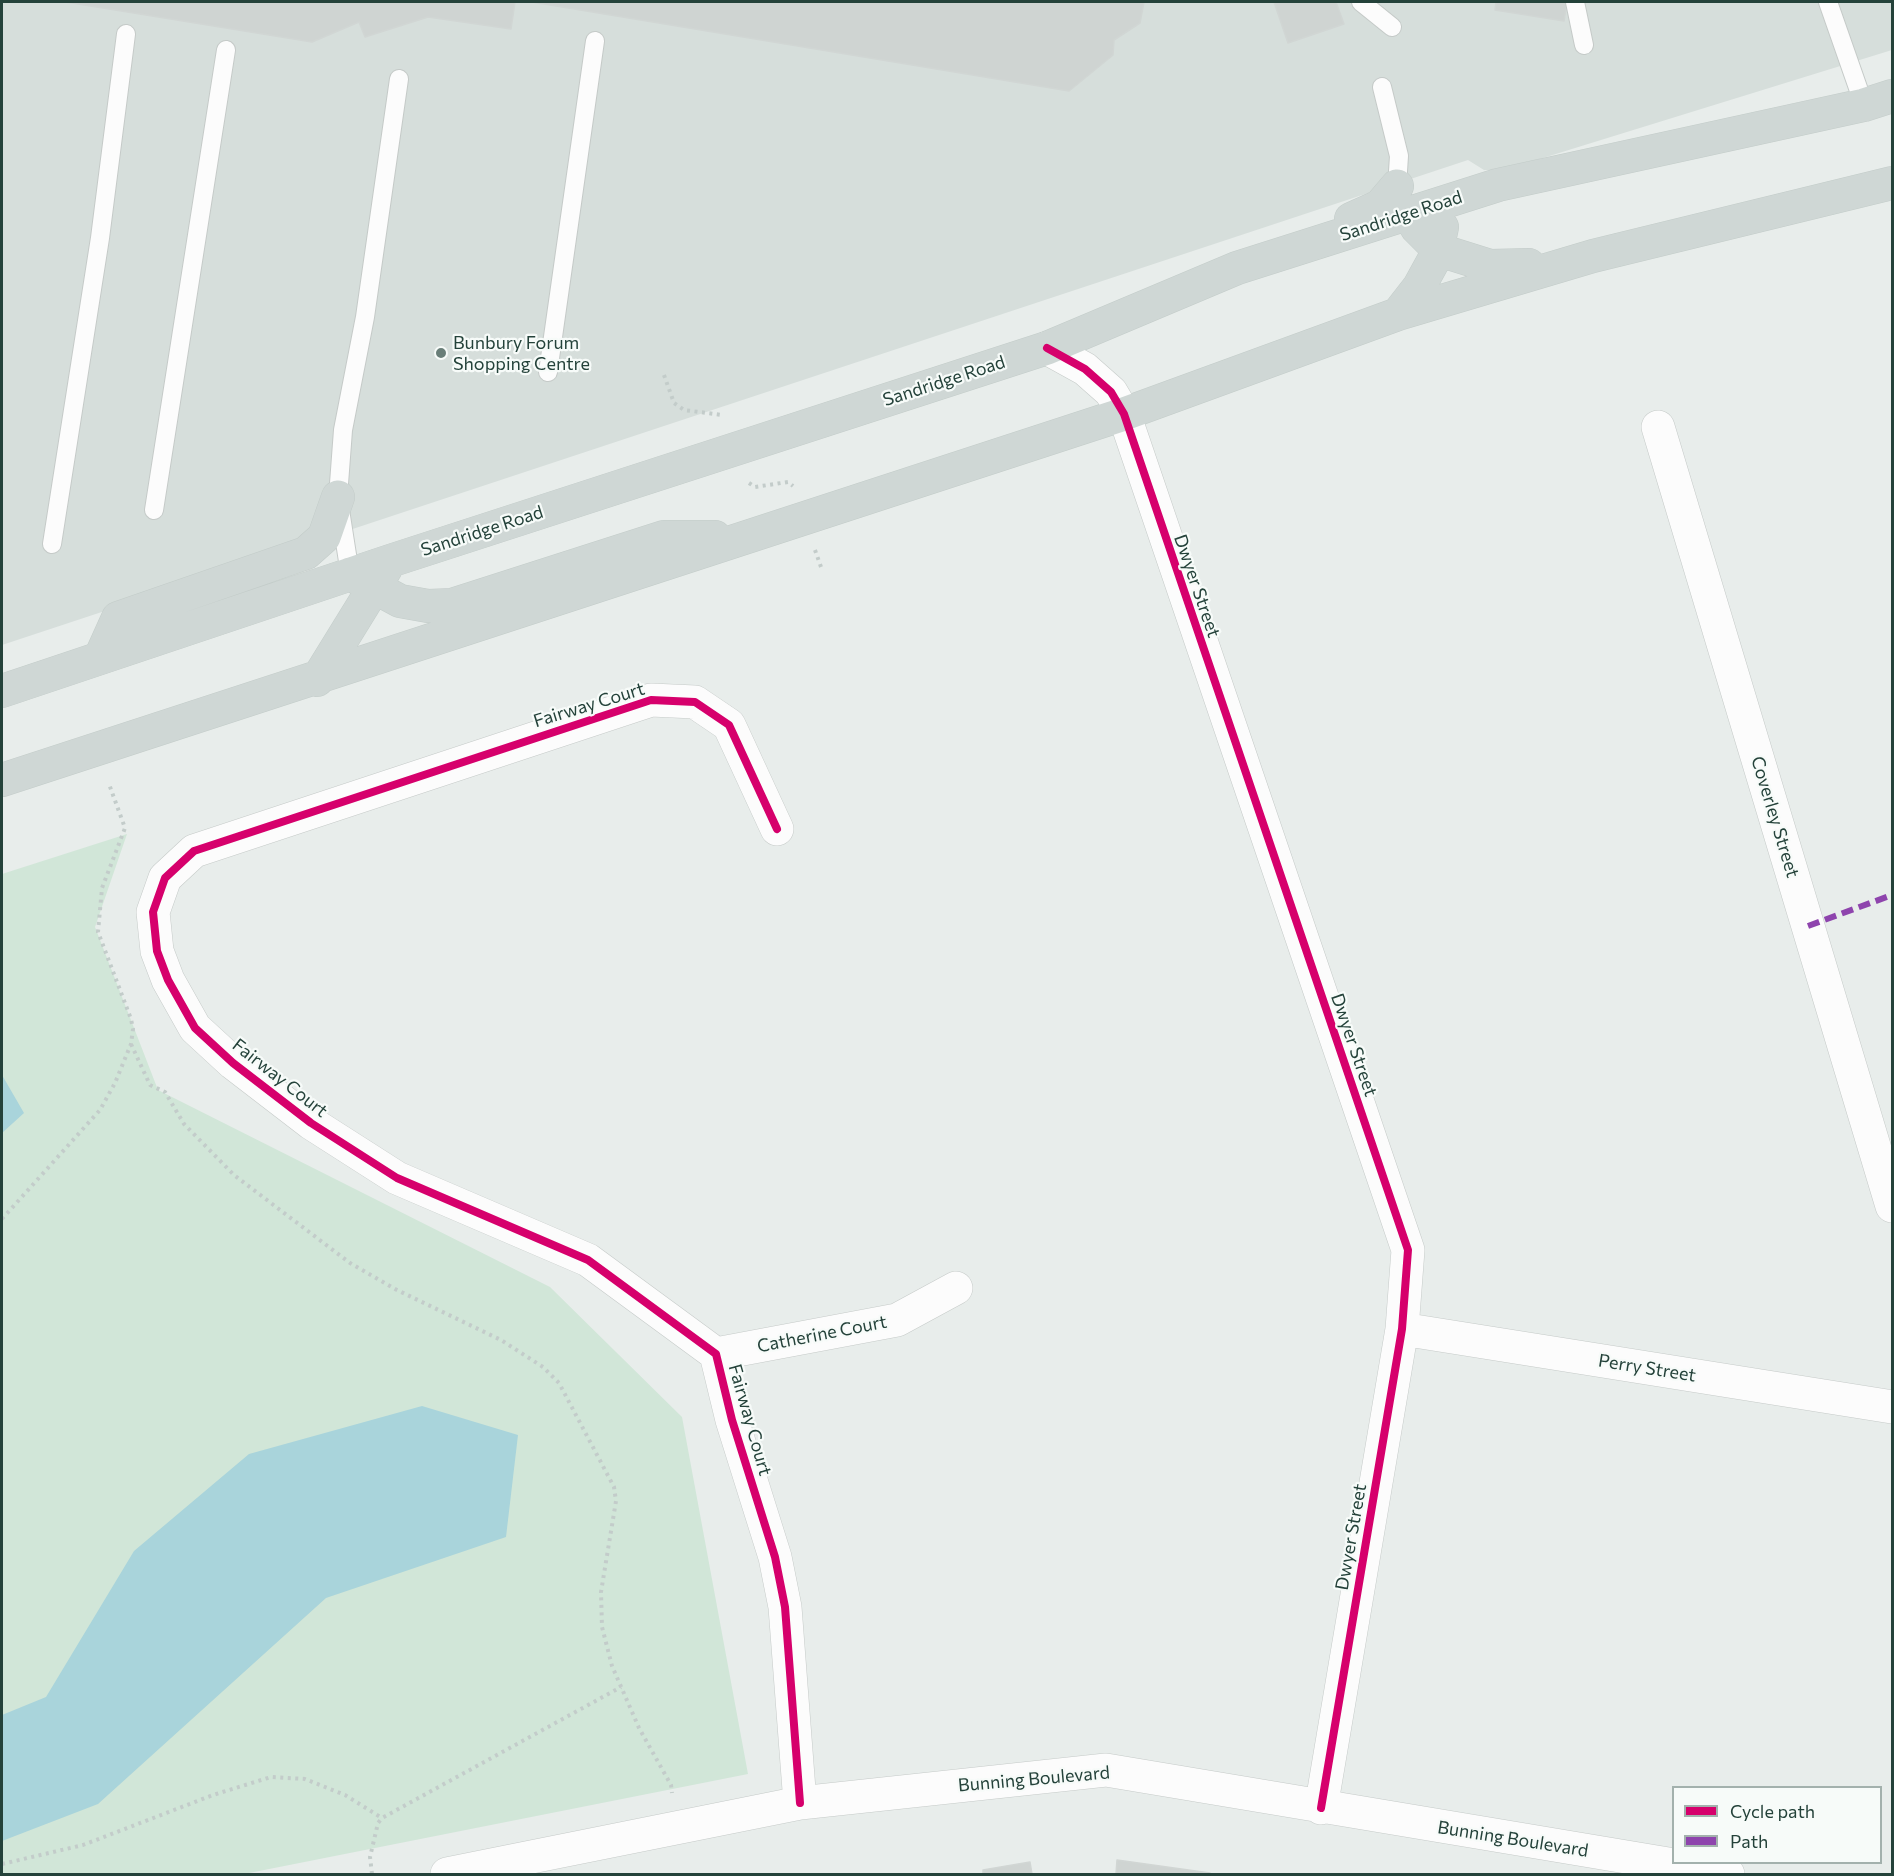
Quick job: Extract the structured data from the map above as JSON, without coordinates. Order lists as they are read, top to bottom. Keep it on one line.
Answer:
{"streets":{"main road":["Sandridge Road"],"street":["Dwyer Street","Fairway Court","Coverley Street","Catherine Court","Perry Street","Bunning Boulevard"]},"crossings":[["Sandridge Road","Dwyer Street"],["Dwyer Street","Perry Street"],["Dwyer Street","Bunning Boulevard"],["Fairway Court","Catherine Court"],["Fairway Court","Bunning Boulevard"]],"places":["Bunbury Forum Shopping Centre"],"legend":["Cycle path","Path"]}
